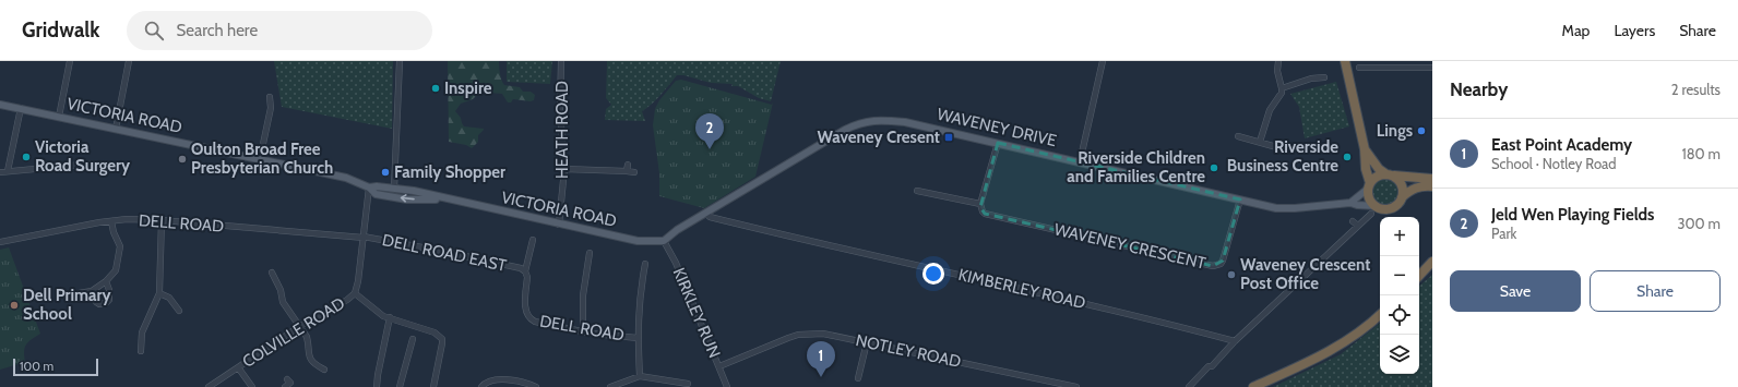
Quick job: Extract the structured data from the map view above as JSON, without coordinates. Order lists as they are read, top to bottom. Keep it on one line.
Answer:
{"streets":{"main road":["VICTORIA ROAD","WAVENEY DRIVE"],"street":["HEATH ROAD","DELL ROAD","WAVENEY CRESCENT","DELL ROAD EAST","KIMBERLEY ROAD","KIRKLEY RUN","COLVILLE ROAD","NOTLEY ROAD"]},"crossings":[["VICTORIA ROAD","WAVENEY DRIVE"],["VICTORIA ROAD","HEATH ROAD"],["VICTORIA ROAD","KIRKLEY RUN"],["VICTORIA ROAD","COLVILLE ROAD"],["WAVENEY DRIVE","WAVENEY CRESCENT"],["WAVENEY DRIVE","KIMBERLEY ROAD"],["WAVENEY DRIVE","KIRKLEY RUN"],["DELL ROAD","DELL ROAD EAST"],["DELL ROAD","COLVILLE ROAD"],["DELL ROAD EAST","COLVILLE ROAD"],["KIRKLEY RUN","NOTLEY ROAD"]],"places":{"other":["Inspire","Lings","Victoria Road Surgery","Riverside Business Centre","Oulton Broad Free Presbyterian Church","Riverside Children and Families Centre","Family Shopper","Waveney Crescent Post Office","Dell Primary School"],"transit":["Waveney Cresent"]},"scale_bar":"100 m","page":{"header":"Gridwalk","search":"Search here","nav":["Map","Layers","Share"],"heading":["Nearby","2 results"],"pins":["2","1"],"list":[{"mark":"1","name":"East Point Academy","note":"School · Notley Road","value":"180 m"},{"mark":"2","name":"Jeld Wen Playing Fields","note":"Park","value":"300 m"}],"map_buttons":["+","−"],"buttons":["Save","Share"],"scale":"100 m"}}
